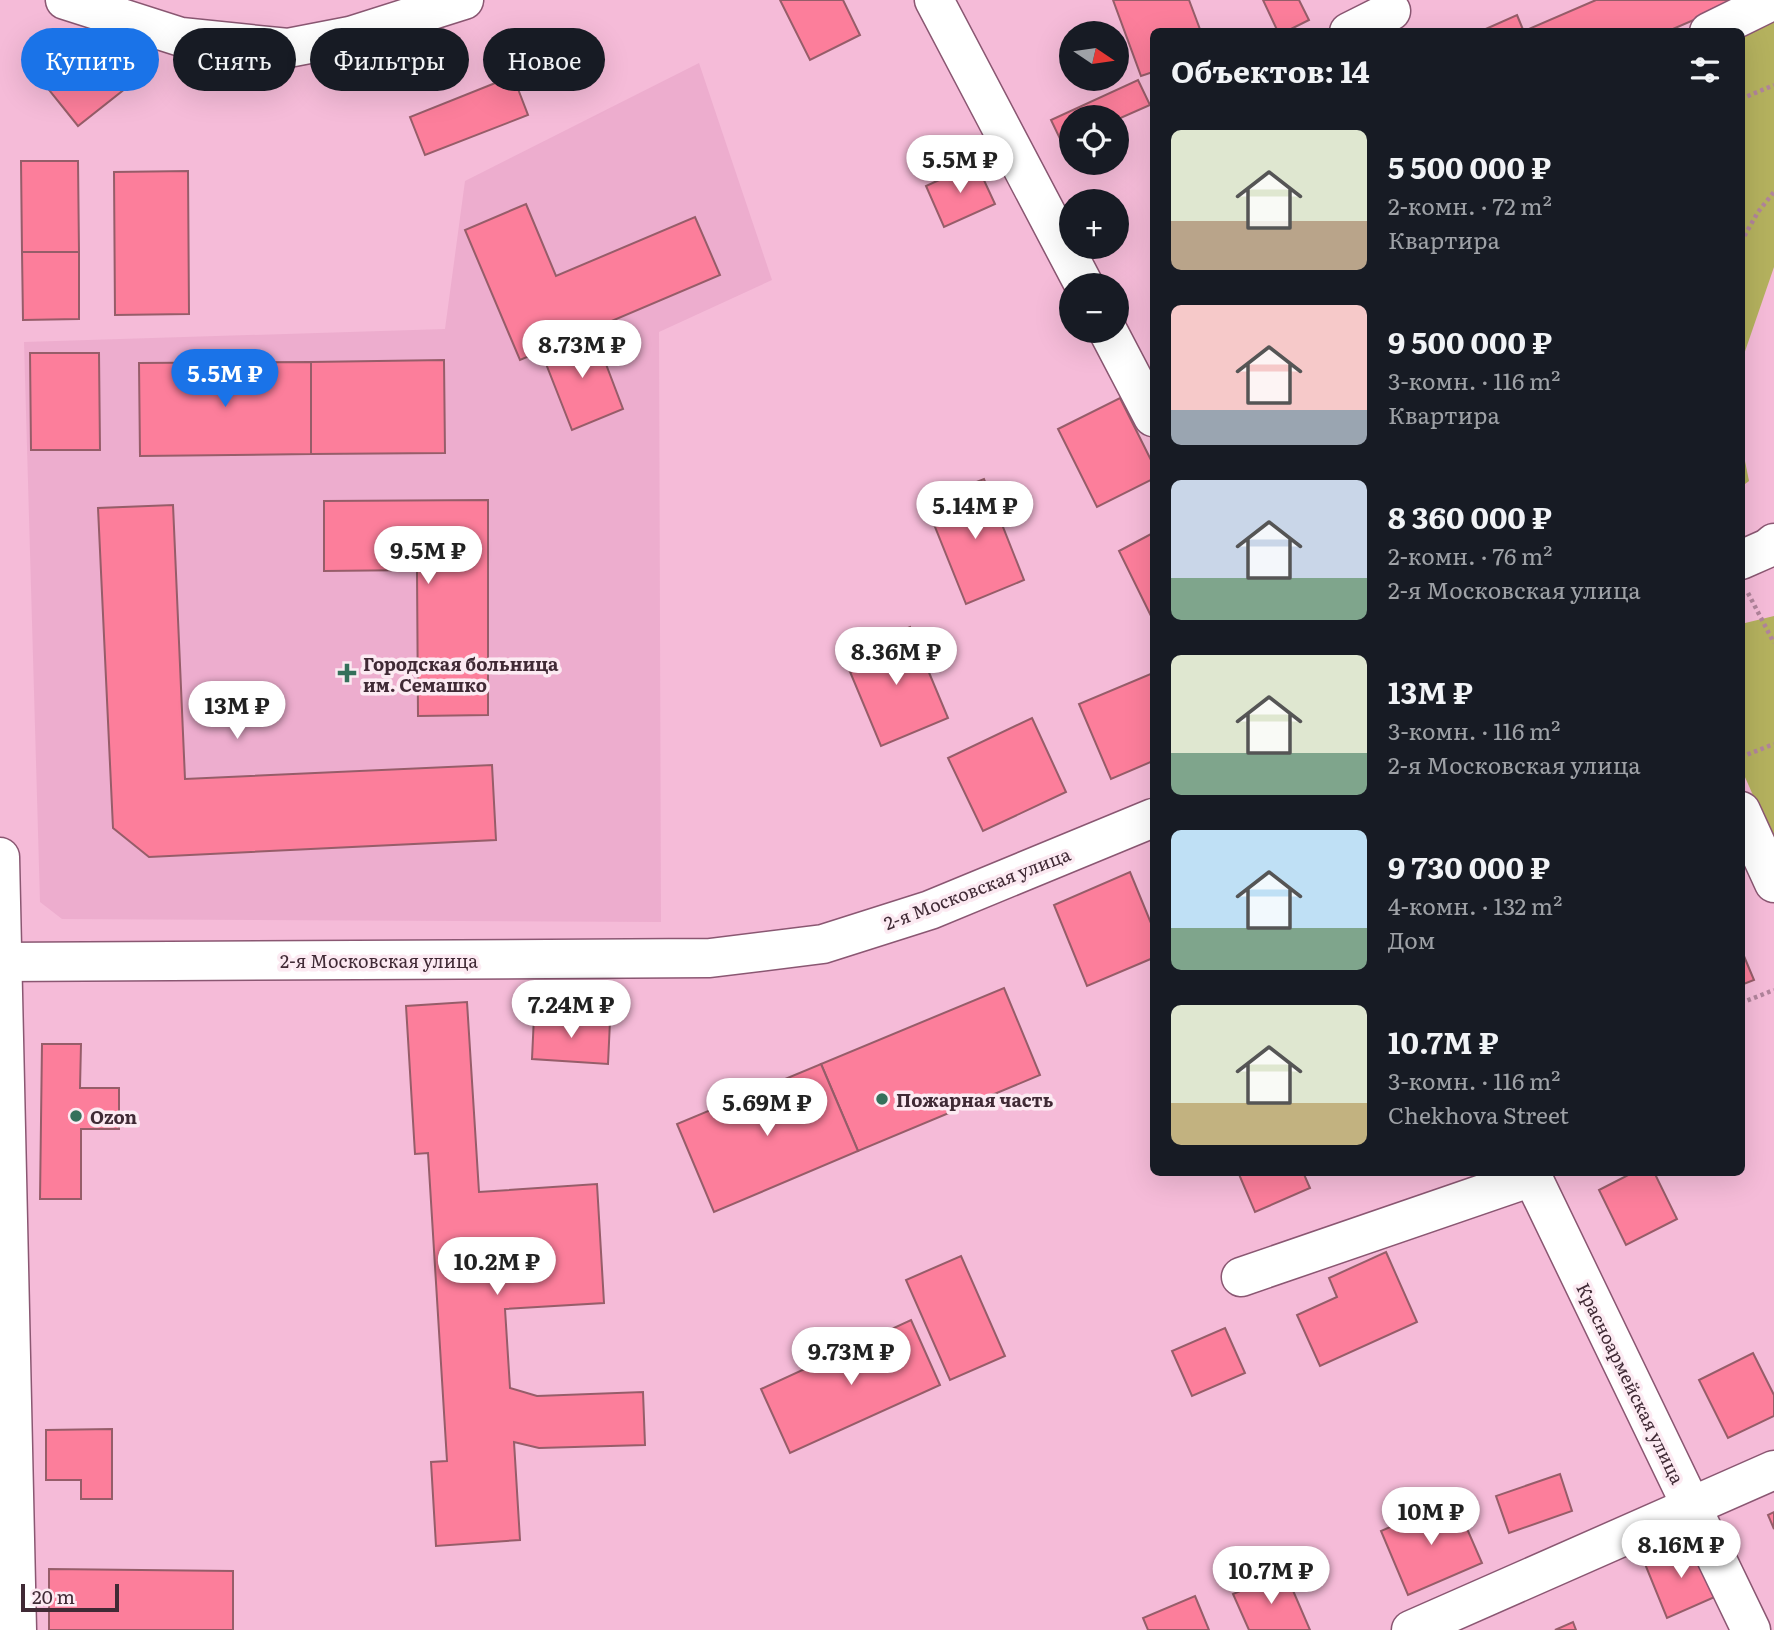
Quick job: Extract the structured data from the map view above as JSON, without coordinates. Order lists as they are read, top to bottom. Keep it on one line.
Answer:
{"streets":{"street":["2-я Московская улица","Красноармейская улица"]},"places":{"health":["Городская больница им. Семашко"],"other":["Пожарная часть","Ozon"]},"scale_bar":"20 m","north":"right","page":{"map_buttons":["+","−"],"chip":["Купить","Снять","Фильтры","Новое"],"heading":"Объектов: 14","list":[{"name":"5 500 000 ₽","note":"2-комн. · 72 m² · Квартира"},{"name":"9 500 000 ₽","note":"3-комн. · 116 m² · Квартира"},{"name":"8 360 000 ₽","note":"2-комн. · 76 m² · 2-я Московская улица"},{"name":"13M ₽","note":"3-комн. · 116 m² · 2-я Московская улица"},{"name":"9 730 000 ₽","note":"4-комн. · 132 m² · Дом"},{"name":"10.7M ₽","note":"3-комн. · 116 m² · Chekhova Street"}],"price":["5.5M ₽","8.73M ₽","5.5M ₽","5.14M ₽","9.5M ₽","8.36M ₽","13M ₽","7.24M ₽","5.69M ₽","10.2M ₽","9.73M ₽","10M ₽","8.16M ₽","10.7M ₽"],"scale":"20 m"}}
